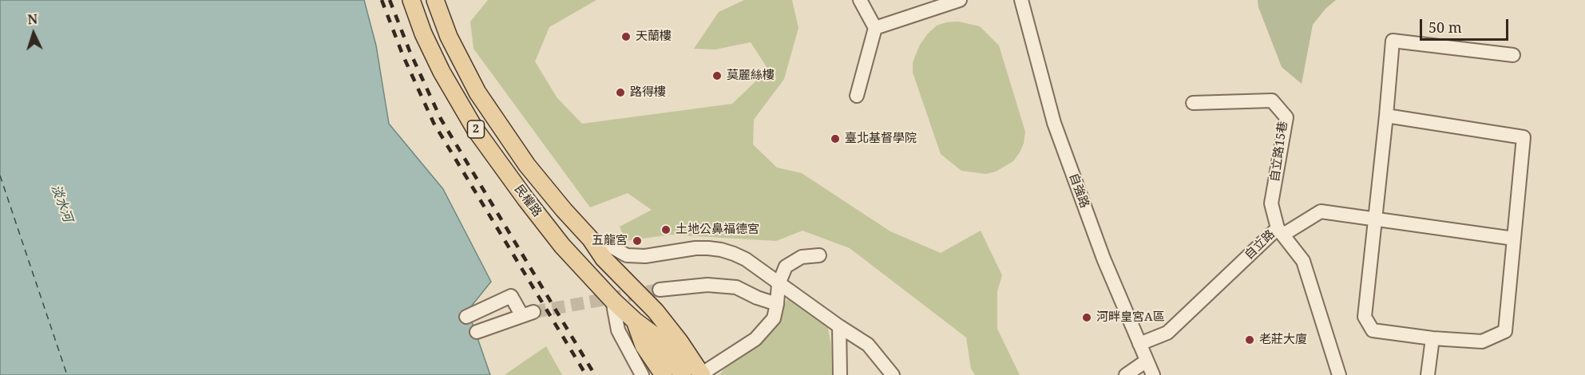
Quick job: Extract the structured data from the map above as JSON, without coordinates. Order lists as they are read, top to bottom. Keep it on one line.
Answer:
{"streets":{"main road":["2","民權路"],"street":["自立路15巷","自強路","自立路"]},"crossings":[["自立路15巷","自立路"],["自強路","自立路"]],"water":["淡水河"],"places":["天蘭樓","莫麗絲樓","路得樓","臺北基督學院","土地公鼻福德宮","五龍宮","河畔皇宮A區","老莊大廈"],"scale_bar":"50 m","north":"top"}
